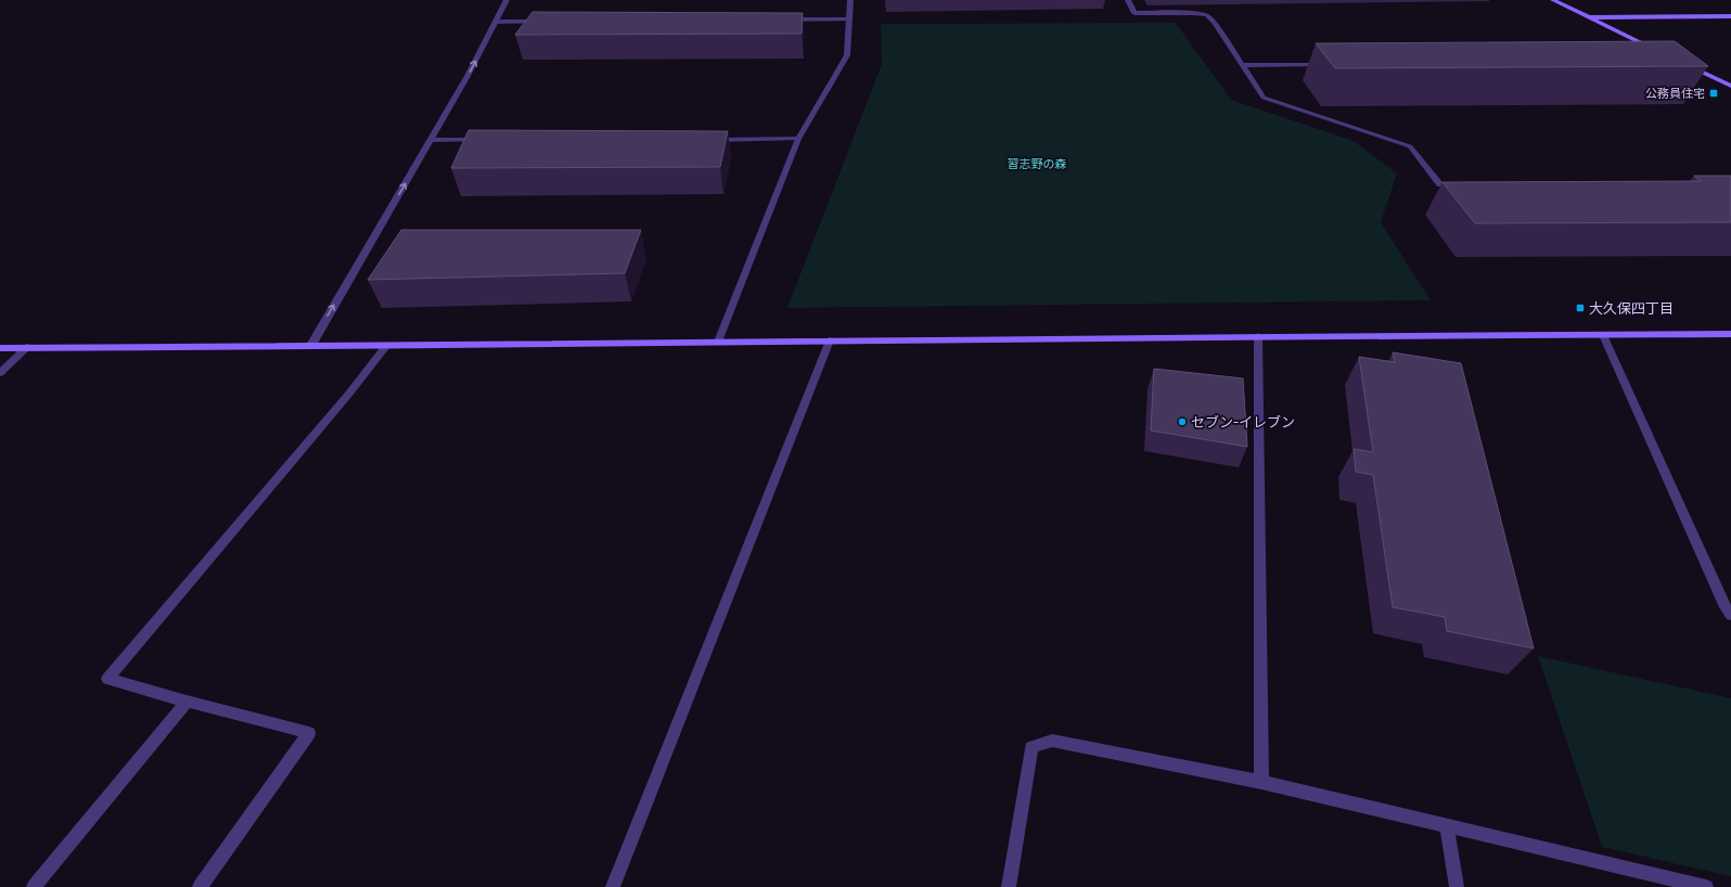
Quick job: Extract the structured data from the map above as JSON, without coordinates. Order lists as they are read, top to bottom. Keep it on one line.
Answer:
{"parks":["習志野の森"],"places":{"transit":["公務員住宅","大久保四丁目"],"other":["セブン-イレブン"]}}
